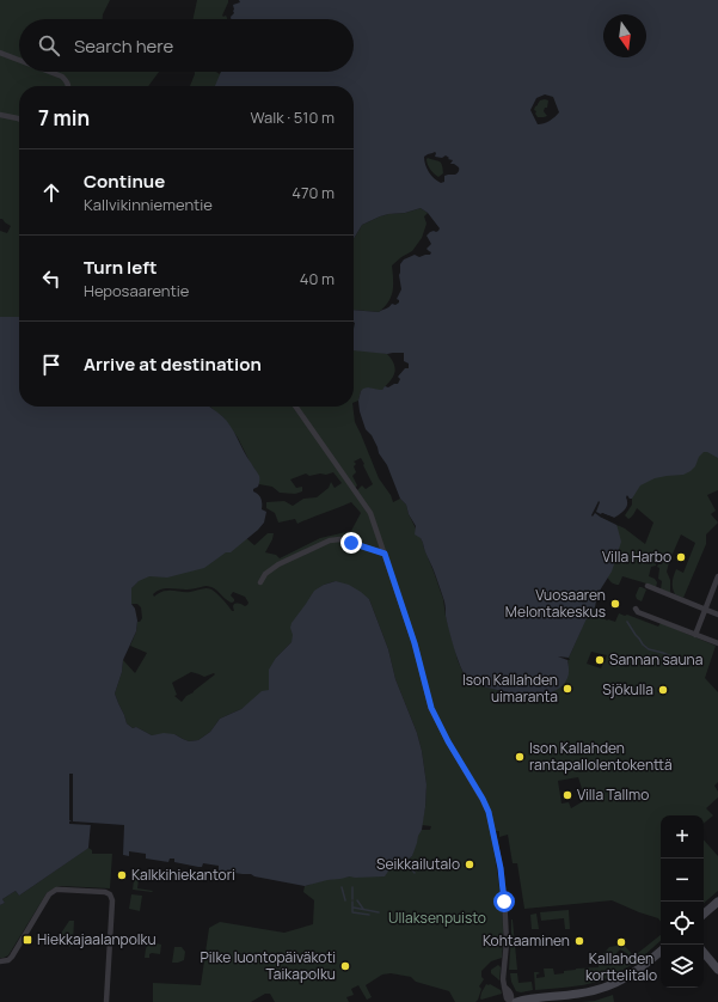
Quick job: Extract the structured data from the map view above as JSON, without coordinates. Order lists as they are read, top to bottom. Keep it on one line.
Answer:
{"parks":["Ullaksenpuisto"],"places":{"other":["Villa Harbo","Vuosaaren Melontakeskus","Sannan sauna","Ison Kallahden uimaranta","Sjökulla","Ison Kallahden rantapallolentokenttä","Villa Tallmo","Seikkailutalo","Kalkkihiekantori","Kohtaaminen","Kallahden korttelitalo","Pilke luontopäiväkoti Taikapolku"],"transit":["Hiekkajaalanpolku"]},"north":"bottom","page":{"search":"Search here","heading":["7 min","Walk · 510 m"],"list":[["Continue","Kallvikinniementie","470 m"],["Turn left","Heposaarentie","40 m"],"Arrive at destination"],"map_buttons":["+","−"]}}
